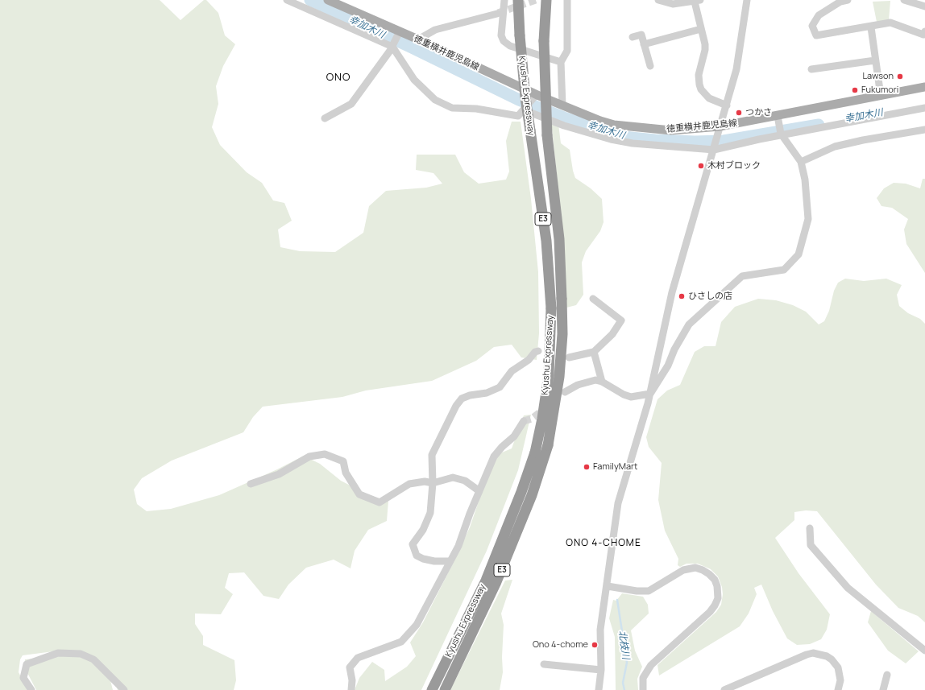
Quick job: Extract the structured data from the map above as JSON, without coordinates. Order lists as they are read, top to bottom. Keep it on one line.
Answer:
{"streets":{"highway":["Kyushu Expressway","E3"],"main road":["徳重横井鹿児島線"]},"districts":["ONO","ONO 4-CHOME"],"water":["幸加木川","北枝川"],"places":["Lawson","Fukumori","つかさ","木村ブロック","ひさしの店","FamilyMart","Ono 4-chome"]}
